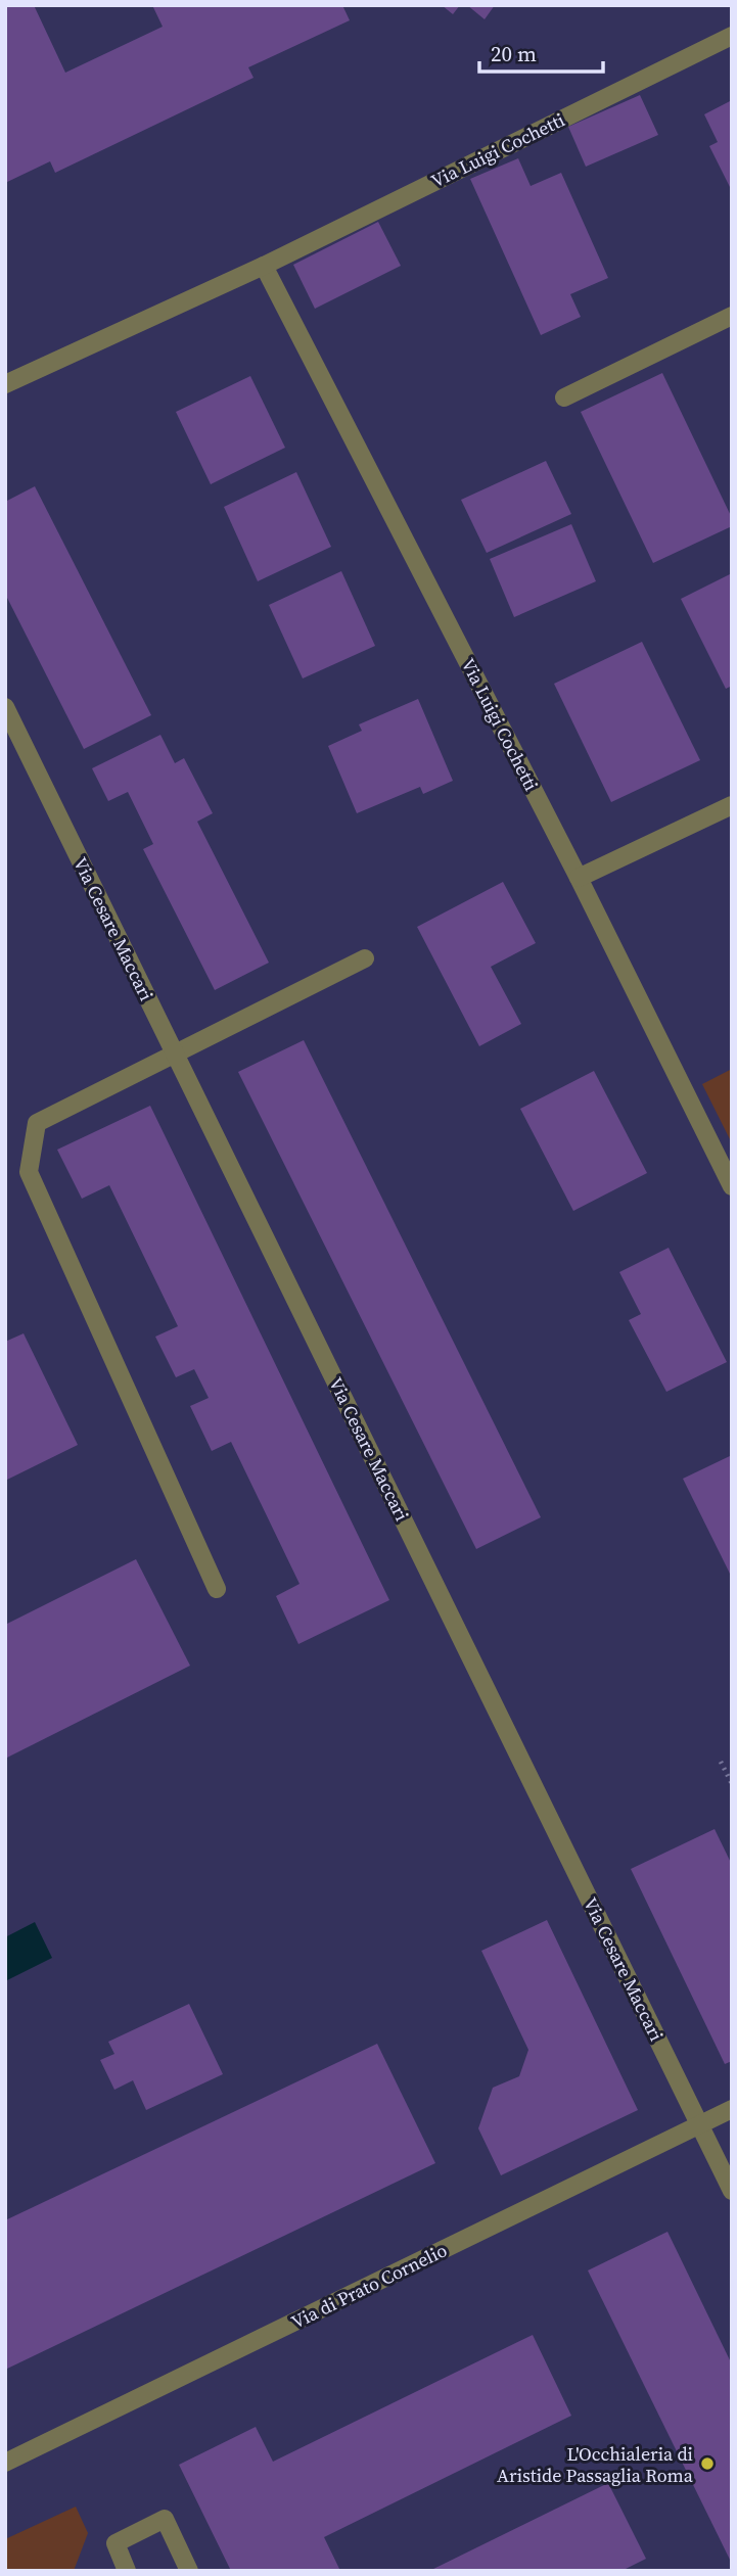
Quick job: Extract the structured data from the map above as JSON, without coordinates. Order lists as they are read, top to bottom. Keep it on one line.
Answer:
{"streets":{"street":["Via Luigi Cochetti","Via Cesare Maccari","Via di Prato Cornelio"]},"crossings":[["Via Cesare Maccari","Via di Prato Cornelio"]],"places":["L'Occhialeria di Aristide Passaglia Roma"],"scale_bar":"20 m"}
